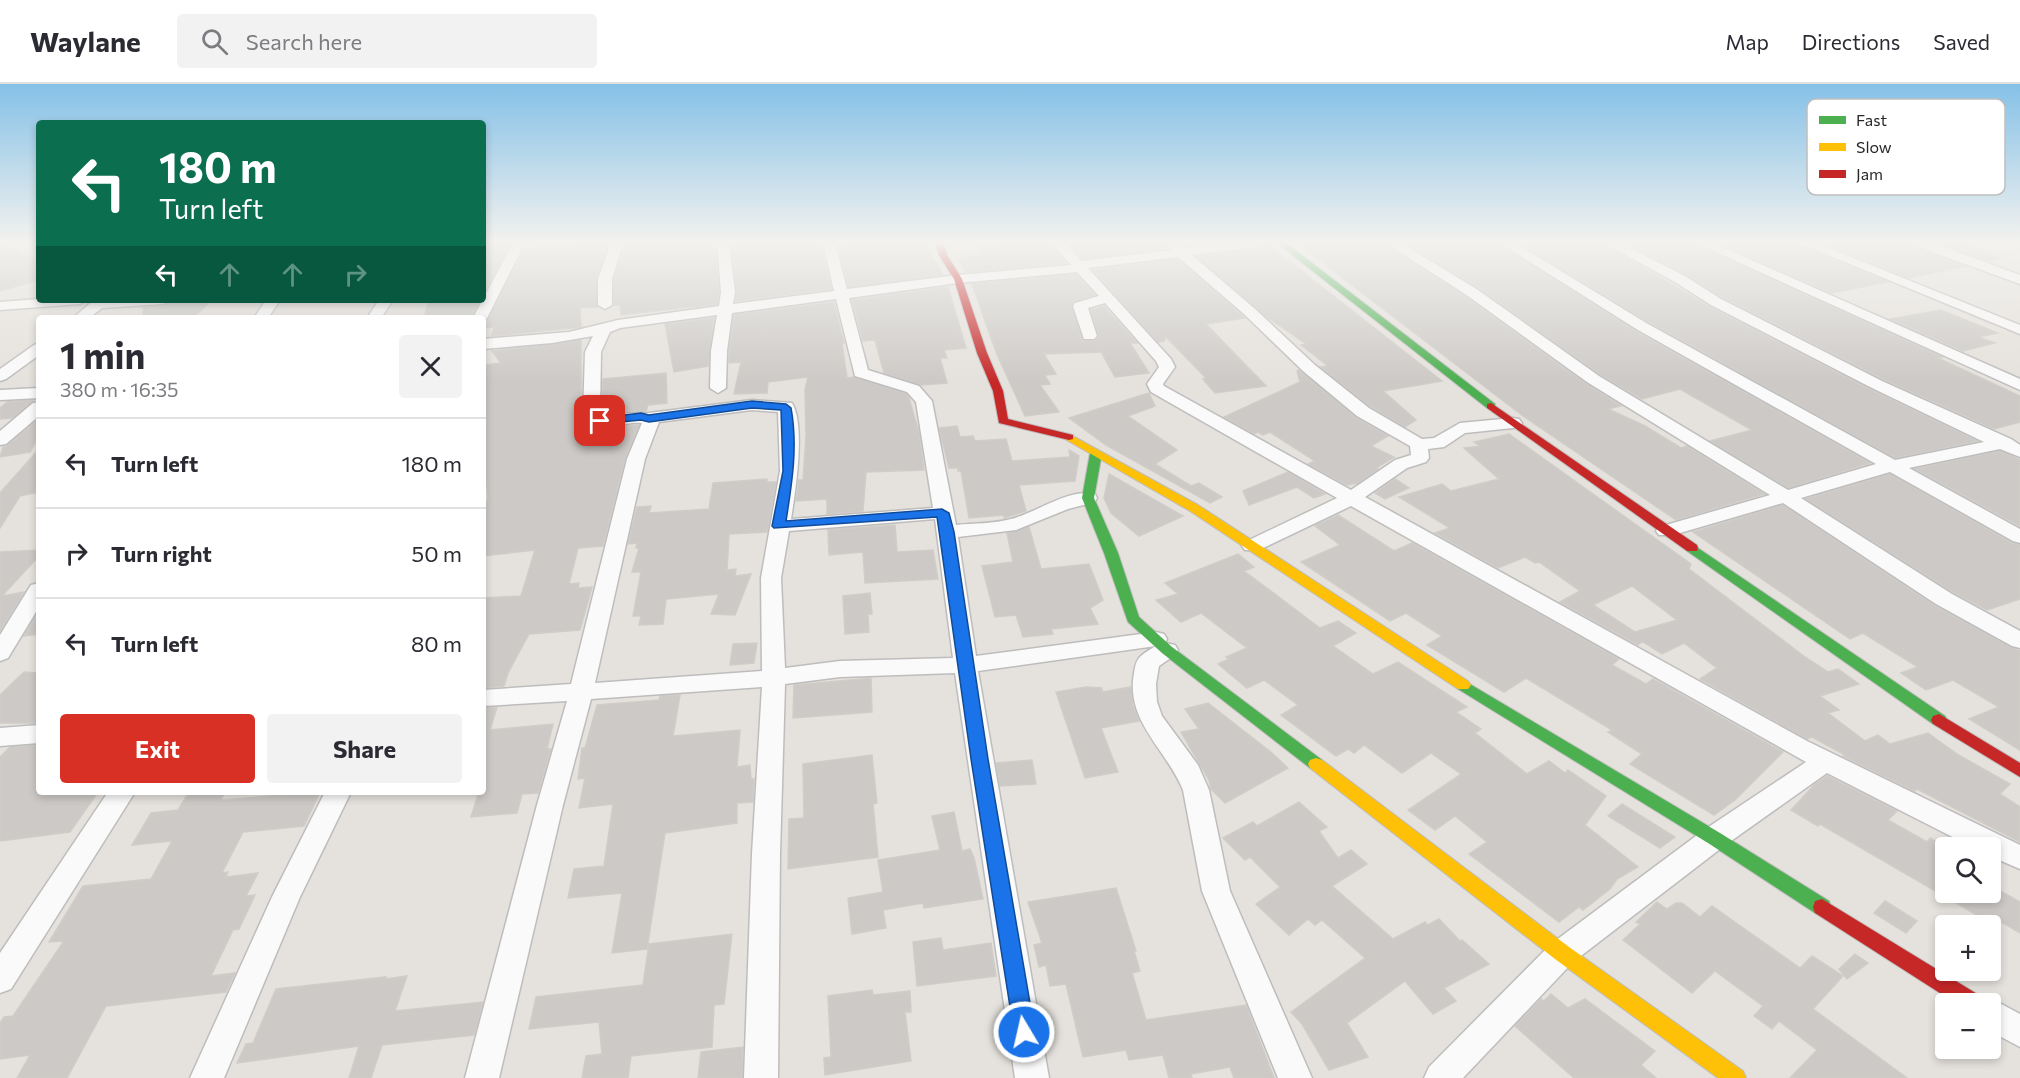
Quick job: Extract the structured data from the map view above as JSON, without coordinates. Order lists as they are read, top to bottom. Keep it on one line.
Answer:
{"legend":["Fast","Slow","Jam"],"page":{"header":"Waylane","search":"Search here","nav":["Map","Directions","Saved"],"turn":["180 m","Turn left"],"heading":["1 min","380 m · 16:35"],"list":[{"name":"Turn left","value":"180 m"},{"name":"Turn right","value":"50 m"},{"name":"Turn left","value":"80 m"}],"buttons":["Exit","Share"],"map_buttons":["+","−"]}}
